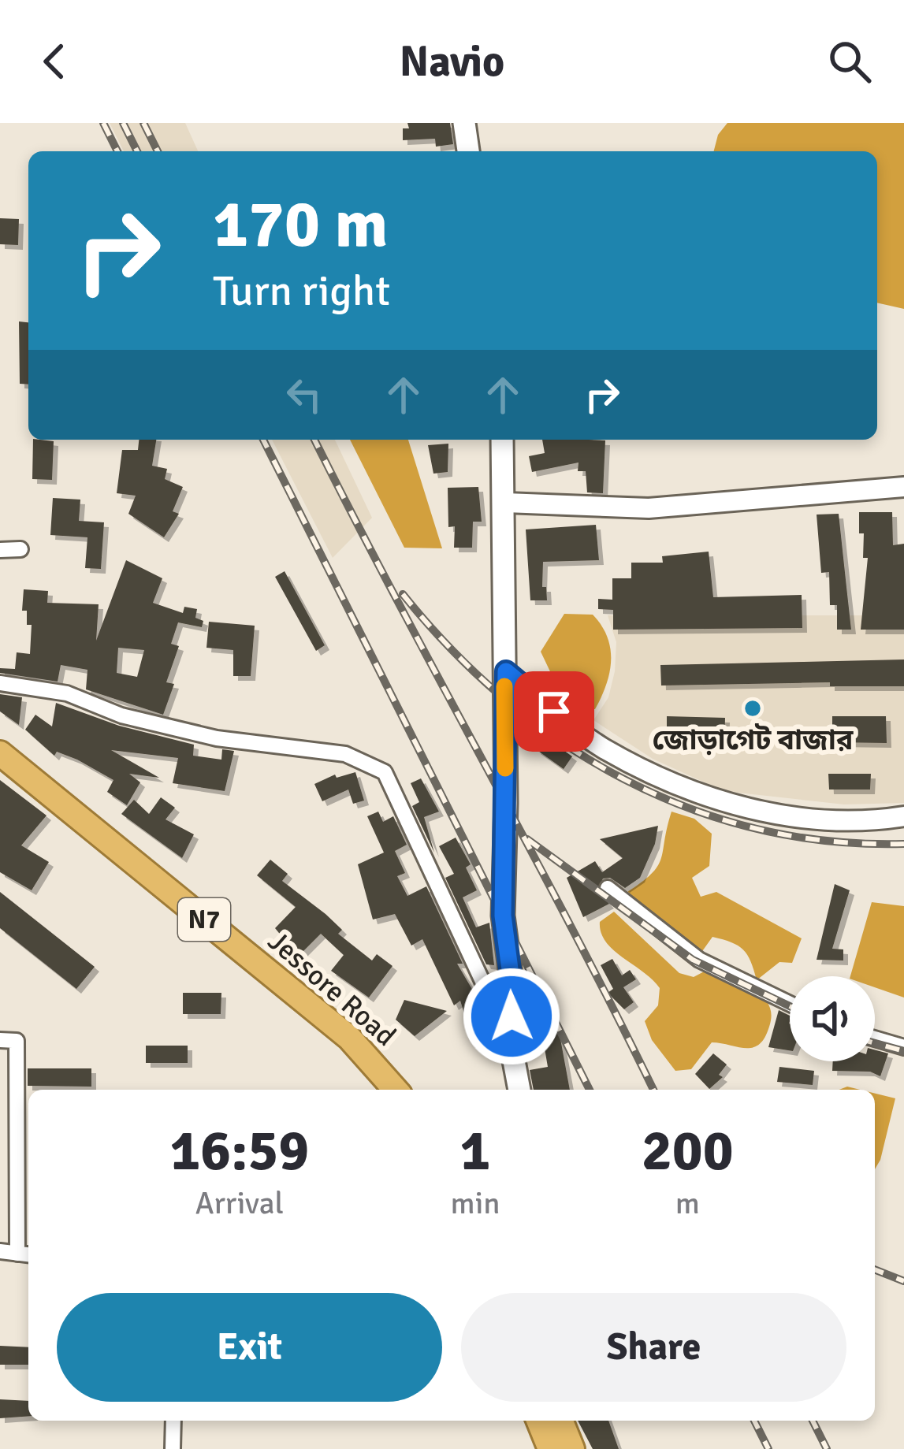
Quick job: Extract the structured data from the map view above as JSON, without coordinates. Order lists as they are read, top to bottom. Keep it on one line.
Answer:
{"streets":{"highway":["N7","Jessore Road"]},"places":["জোড়াগেট বাজার"],"page":{"header":"Navio","turn":["170 m","Turn right"],"eta":["16:59","Arrival","1","min","200","m"],"buttons":["Exit","Share"]}}
